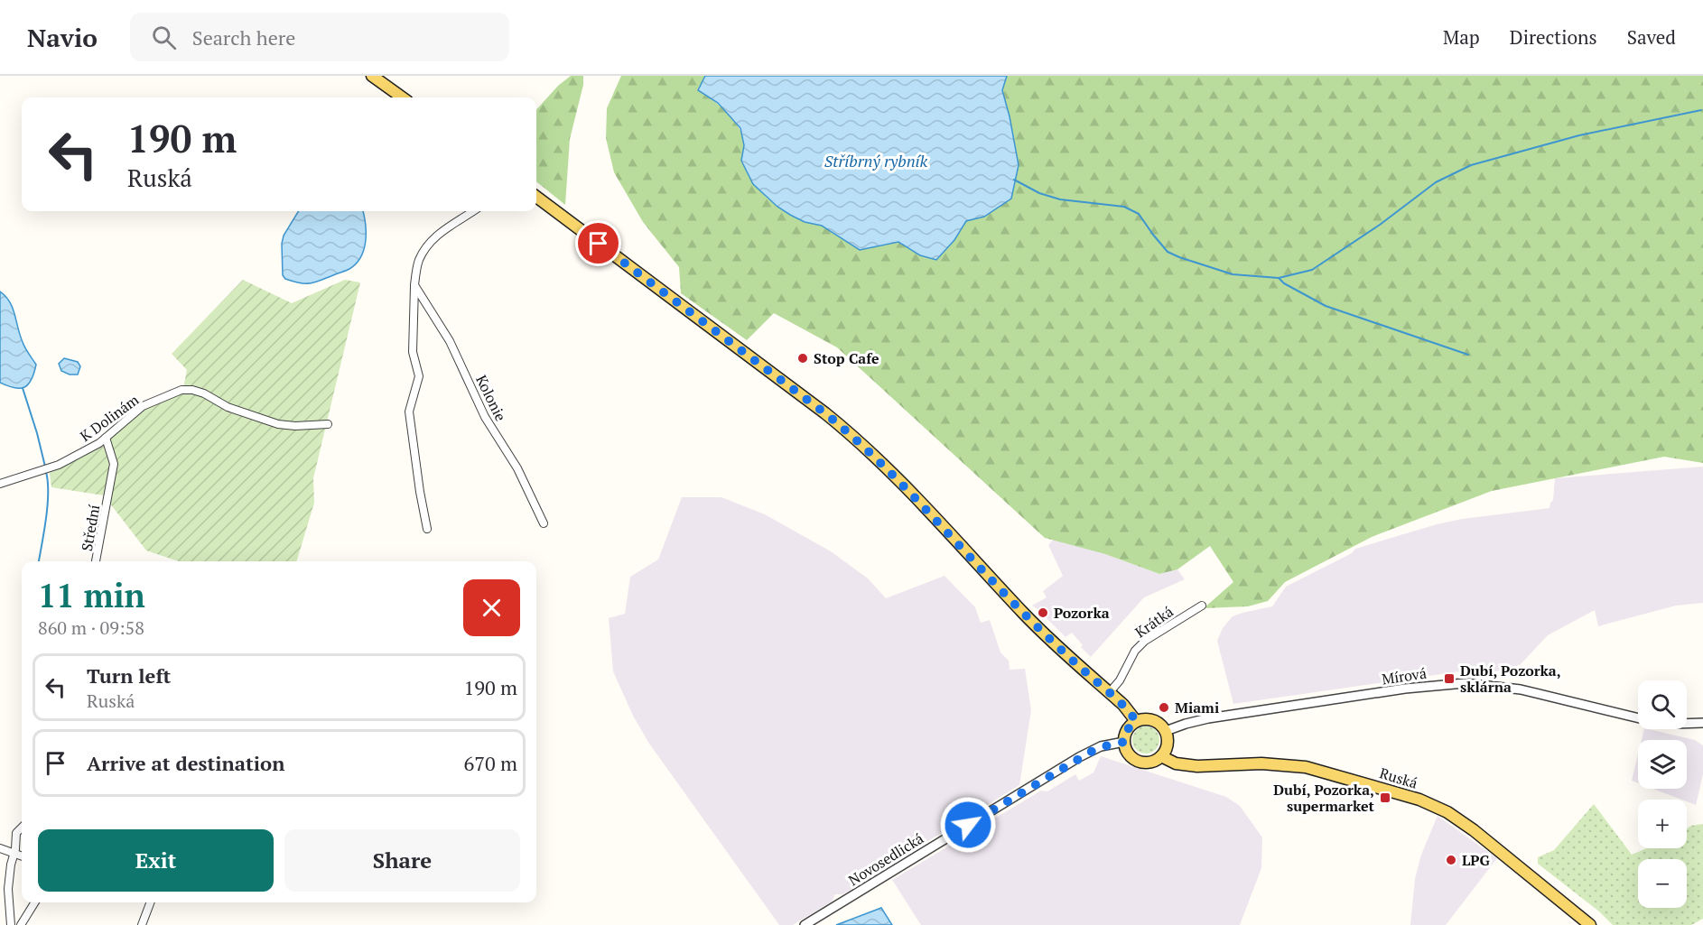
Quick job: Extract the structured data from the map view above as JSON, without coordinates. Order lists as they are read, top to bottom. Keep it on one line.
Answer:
{"streets":{"main road":["Ruská"],"street":["Kolonie","K Dolinám","Střední","Krátká","Mírová","Novosedlická"]},"crossings":[["K Dolinám","Střední"],["Mírová","Ruská"],["Mírová","Novosedlická"],["Ruská","Novosedlická"]],"water":["Stříbrný rybník"],"places":{"other":["Stop Cafe","Pozorka","Miami","LPG"],"transit":["Dubí, Pozorka, sklárna","Dubí, Pozorka, supermarket"]},"page":{"header":"Navio","search":"Search here","nav":["Map","Directions","Saved"],"turn":["190 m","Ruská"],"heading":["11 min","860 m · 09:58"],"list":[{"name":"Turn left","note":"Ruská","value":"190 m"},{"name":"Arrive at destination","value":"670 m"}],"map_buttons":["+","−"],"buttons":["Exit","Share"]}}
